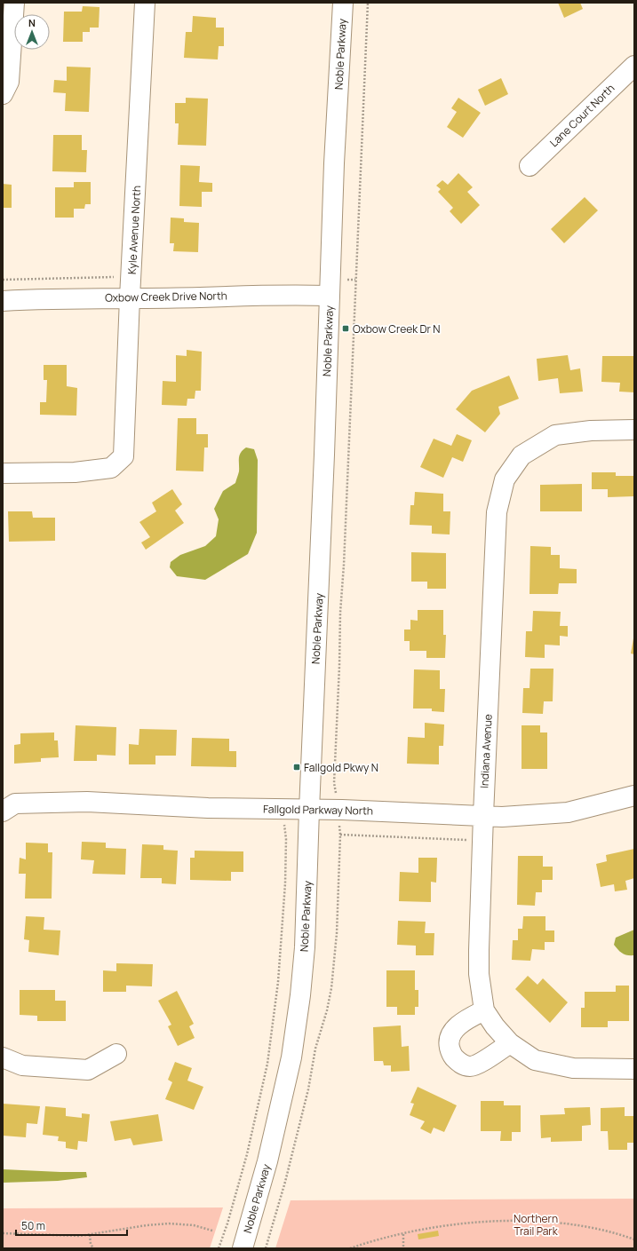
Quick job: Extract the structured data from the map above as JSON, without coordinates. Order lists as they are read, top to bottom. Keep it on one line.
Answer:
{"streets":{"street":["Noble Parkway","Lane Court North","Kyle Avenue North","Oxbow Creek Drive North","Indiana Avenue","Fallgold Parkway North"]},"crossings":[["Noble Parkway","Oxbow Creek Drive North"],["Noble Parkway","Fallgold Parkway North"],["Kyle Avenue North","Oxbow Creek Drive North"],["Indiana Avenue","Fallgold Parkway North"]],"parks":["Northern Trail Park"],"places":{"transit":["Oxbow Creek Dr N","Fallgold Pkwy N"]},"scale_bar":"50 m","north":"top"}
